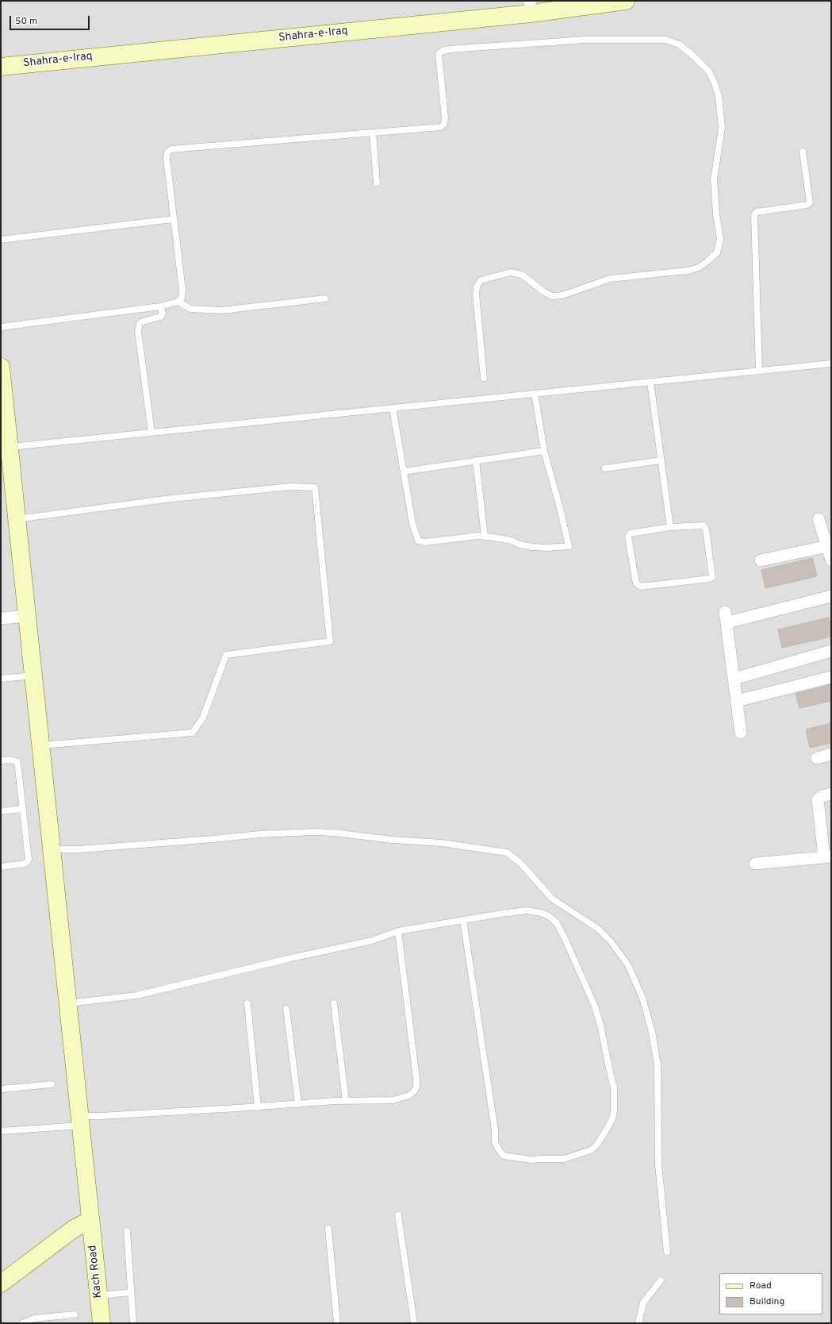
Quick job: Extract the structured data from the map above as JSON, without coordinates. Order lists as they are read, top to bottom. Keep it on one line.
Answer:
{"streets":{"main road":["Shahra-e-Iraq","Kach Road"]},"legend":["Road","Building"],"scale_bar":"50 m"}
